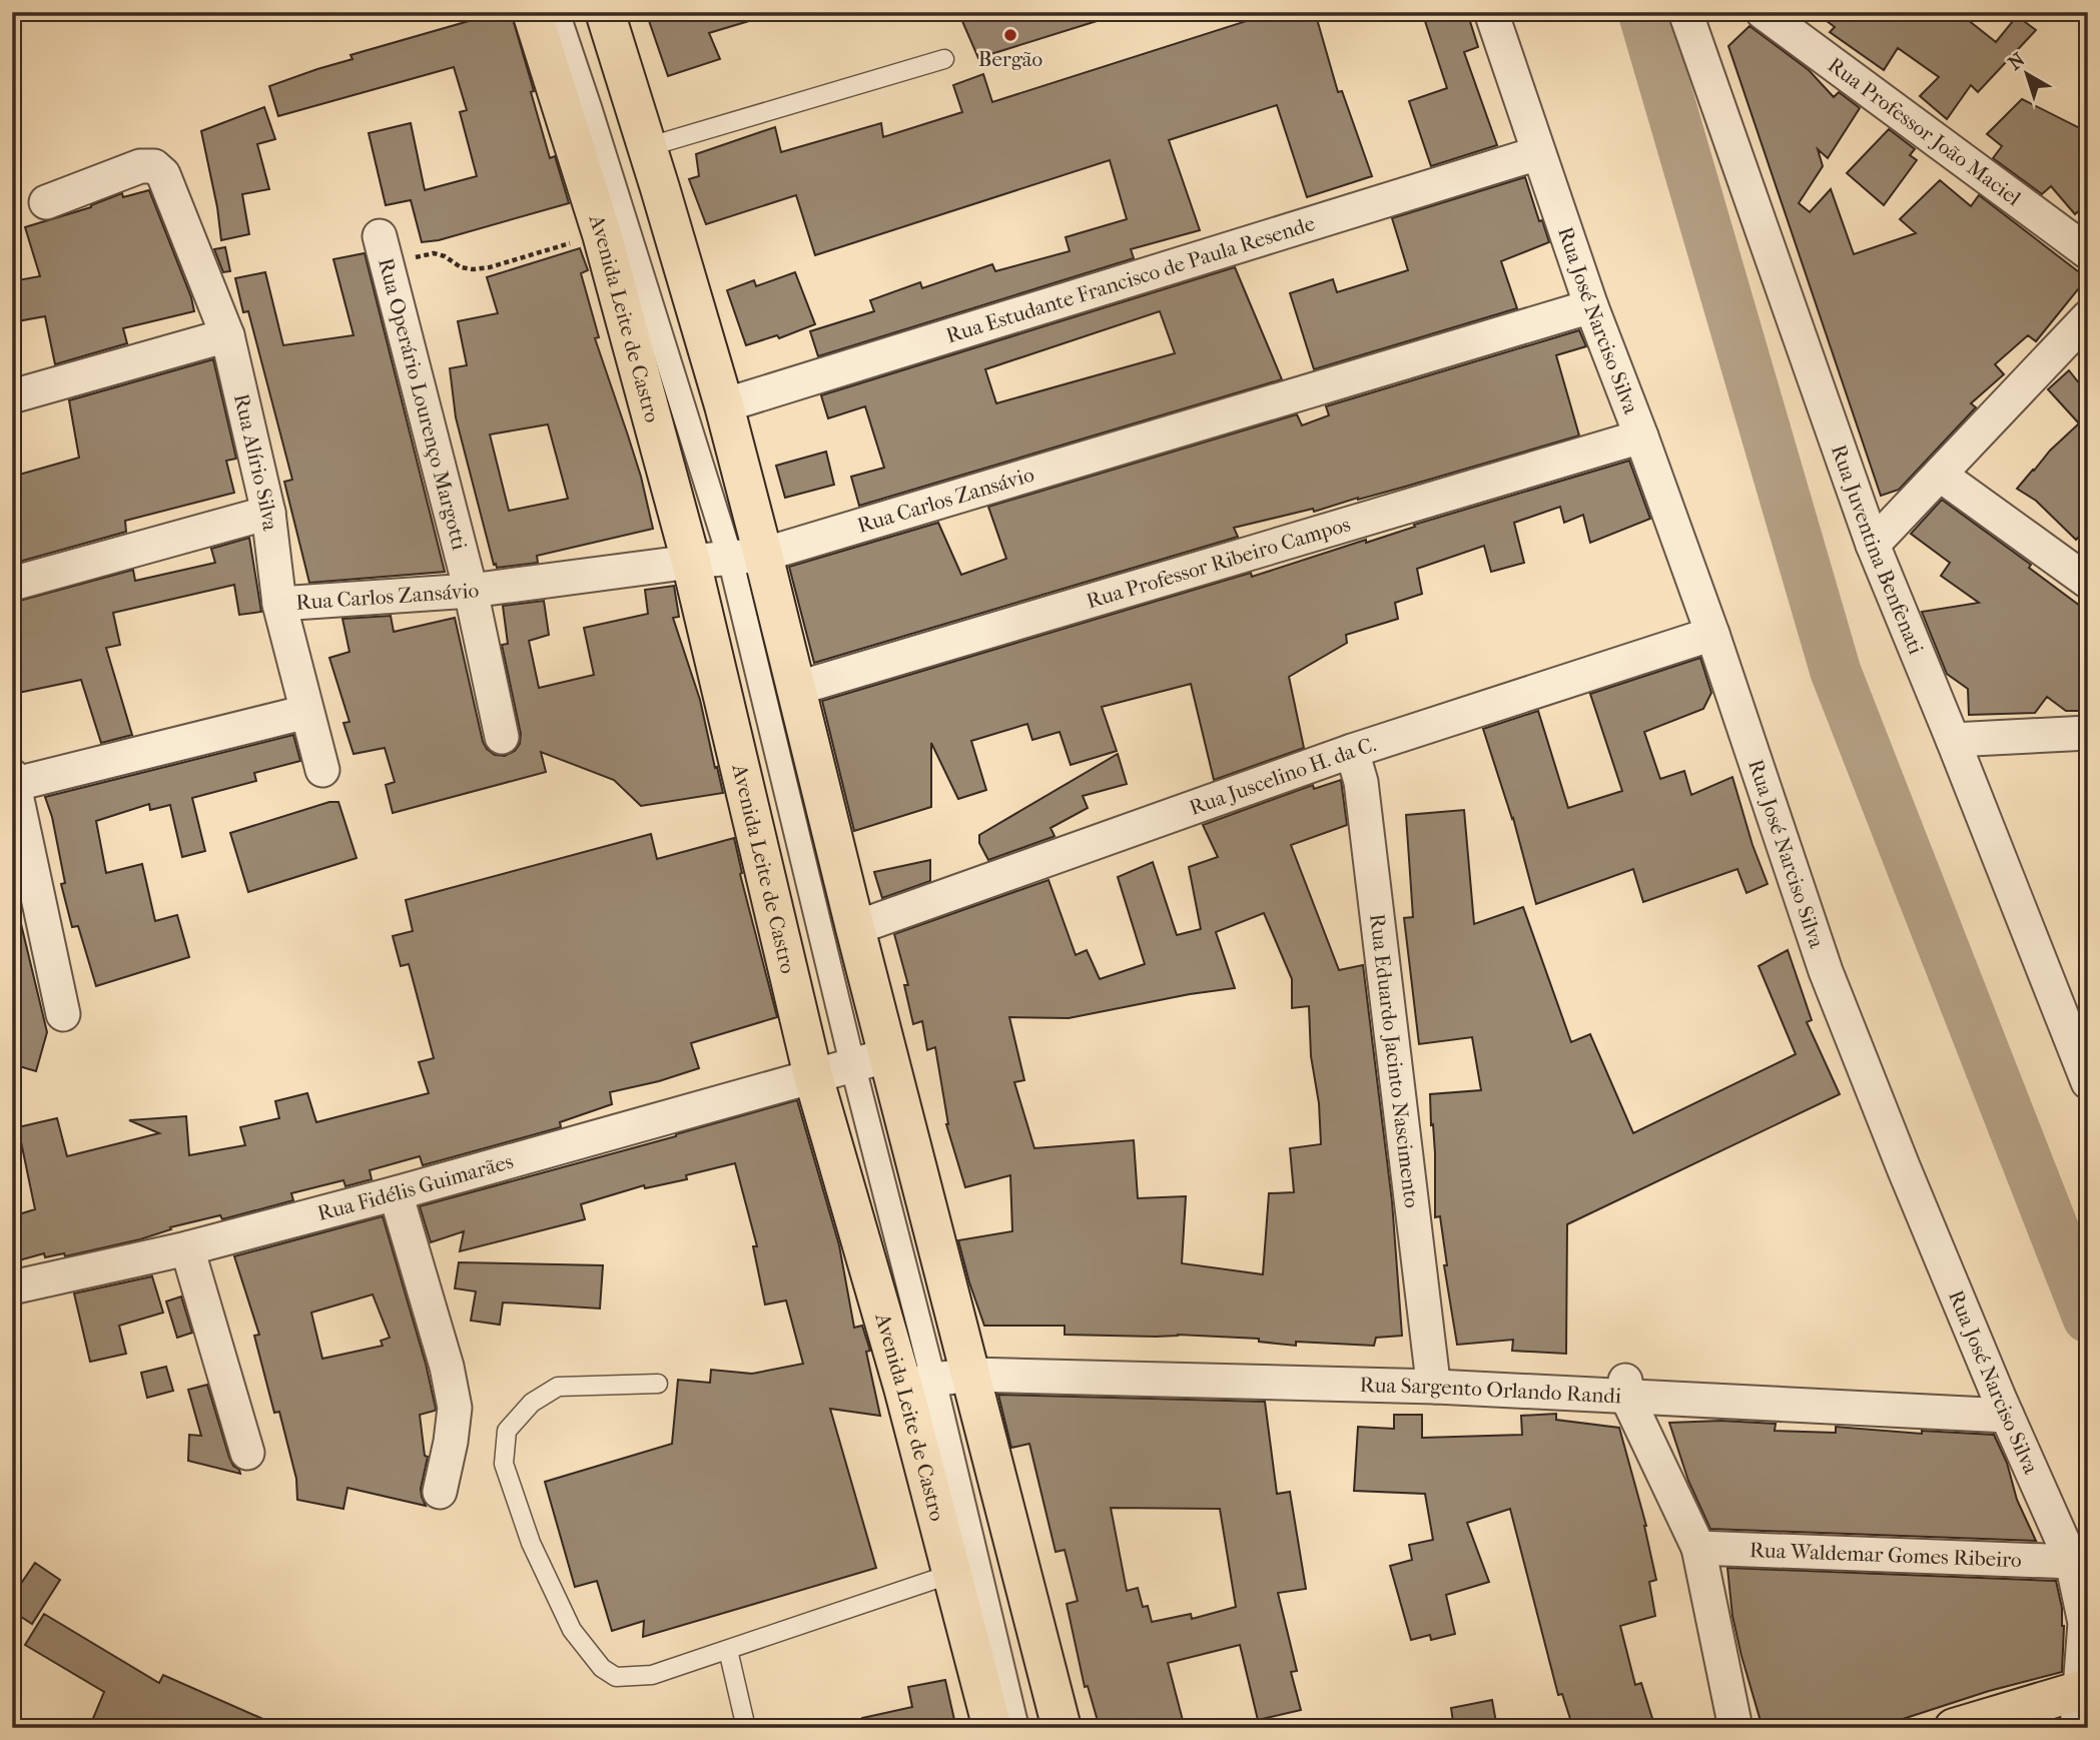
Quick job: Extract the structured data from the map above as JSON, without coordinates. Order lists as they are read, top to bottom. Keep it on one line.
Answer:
{"streets":{"main road":["Avenida Leite de Castro"],"street":["Rua Professor João Maciel","Rua Estudante Francisco de Paula Resende","Rua José Narciso Silva","Rua Operário Lourenço Margotti","Rua Alírio Silva","Rua Carlos Zansávio","Rua Juventina Benfenati","Rua Professor Ribeiro Campos","Rua Juscelino H. da C.","Rua Eduardo Jacinto Nascimento","Rua Fidélis Guimarães","Rua Sargento Orlando Randi","Rua Waldemar Gomes Ribeiro"]},"crossings":[["Rua Estudante Francisco de Paula Resende","Rua José Narciso Silva"],["Avenida Leite de Castro","Rua Carlos Zansávio"],["Avenida Leite de Castro","Rua Fidélis Guimarães"],["Avenida Leite de Castro","Rua Sargento Orlando Randi"],["Rua José Narciso Silva","Rua Carlos Zansávio"],["Rua José Narciso Silva","Rua Professor Ribeiro Campos"],["Rua José Narciso Silva","Rua Juscelino H. da C."],["Rua José Narciso Silva","Rua Sargento Orlando Randi"],["Rua José Narciso Silva","Rua Waldemar Gomes Ribeiro"],["Rua Operário Lourenço Margotti","Rua Carlos Zansávio"],["Rua Alírio Silva","Rua Carlos Zansávio"],["Rua Juscelino H. da C.","Rua Eduardo Jacinto Nascimento"],["Rua Eduardo Jacinto Nascimento","Rua Sargento Orlando Randi"]],"places":["Bergão"],"north":"top left"}
